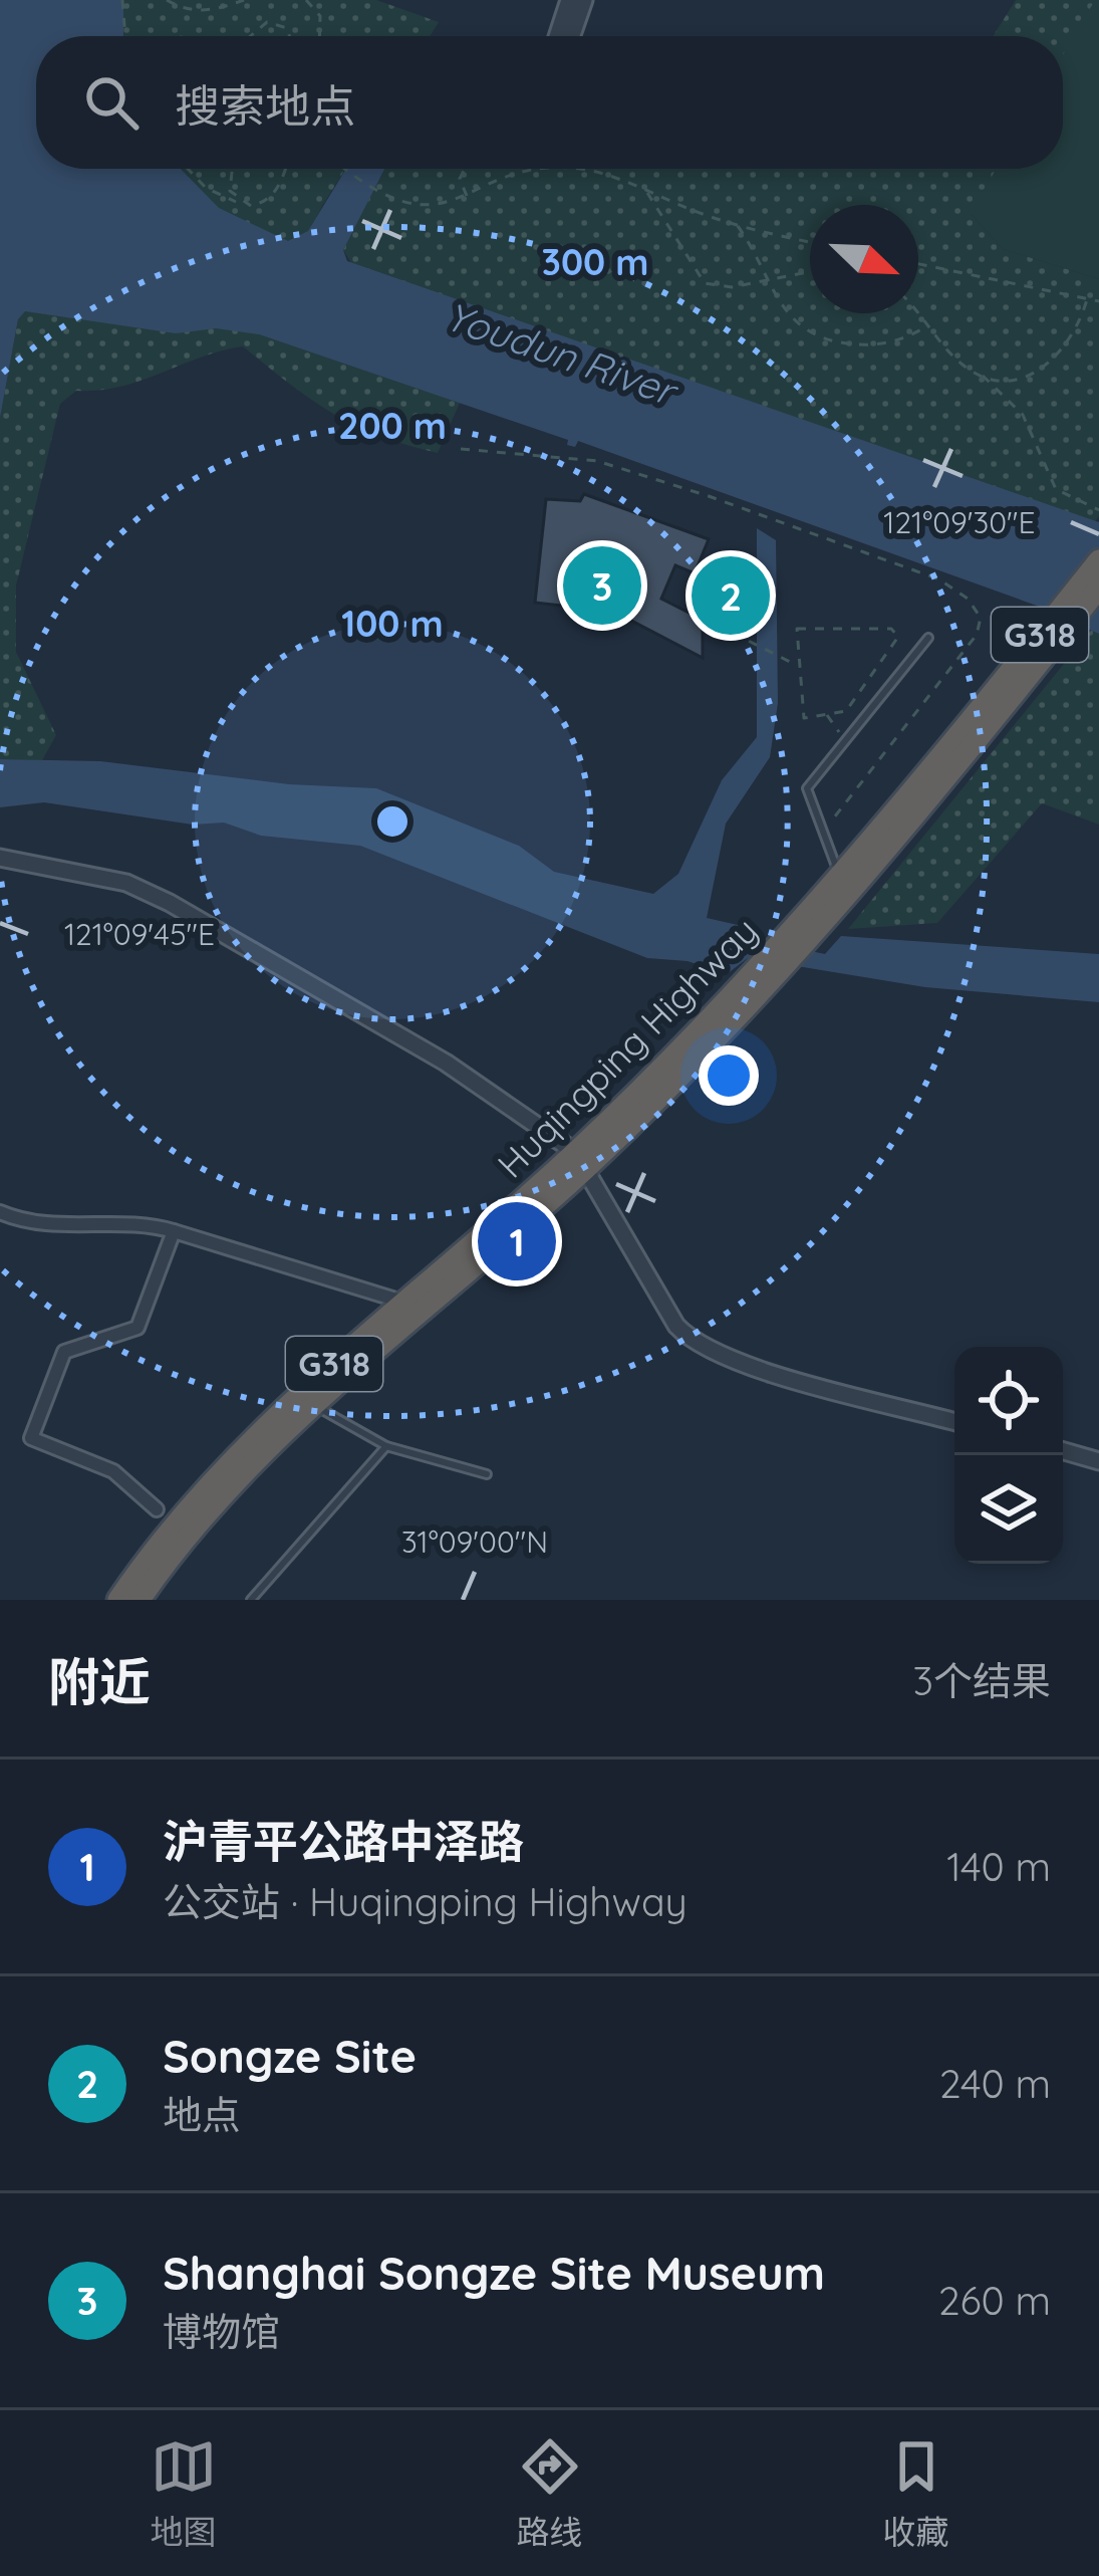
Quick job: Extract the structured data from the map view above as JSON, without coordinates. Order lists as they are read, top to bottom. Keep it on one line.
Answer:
{"streets":{"highway":["G318","Huqingping Highway"]},"water":["Youdun River"],"north":"bottom right","page":{"search":"搜索地点","pins":["3","2","1"],"heading":["附近","3个结果"],"list":[{"mark":"1","name":"沪青平公路中泽路","note":"公交站 · Huqingping Highway","value":"140 m"},{"mark":"2","name":"Songze Site","note":"地点","value":"240 m"},{"mark":"3","name":"Shanghai Songze Site Museum","note":"博物馆","value":"260 m"}],"nav":["地图","路线","收藏"]},"coordinates":["121°09'30\"E","121°09'45\"E","31°09'00\"N"],"rings":["300 m","200 m","100 m"]}
